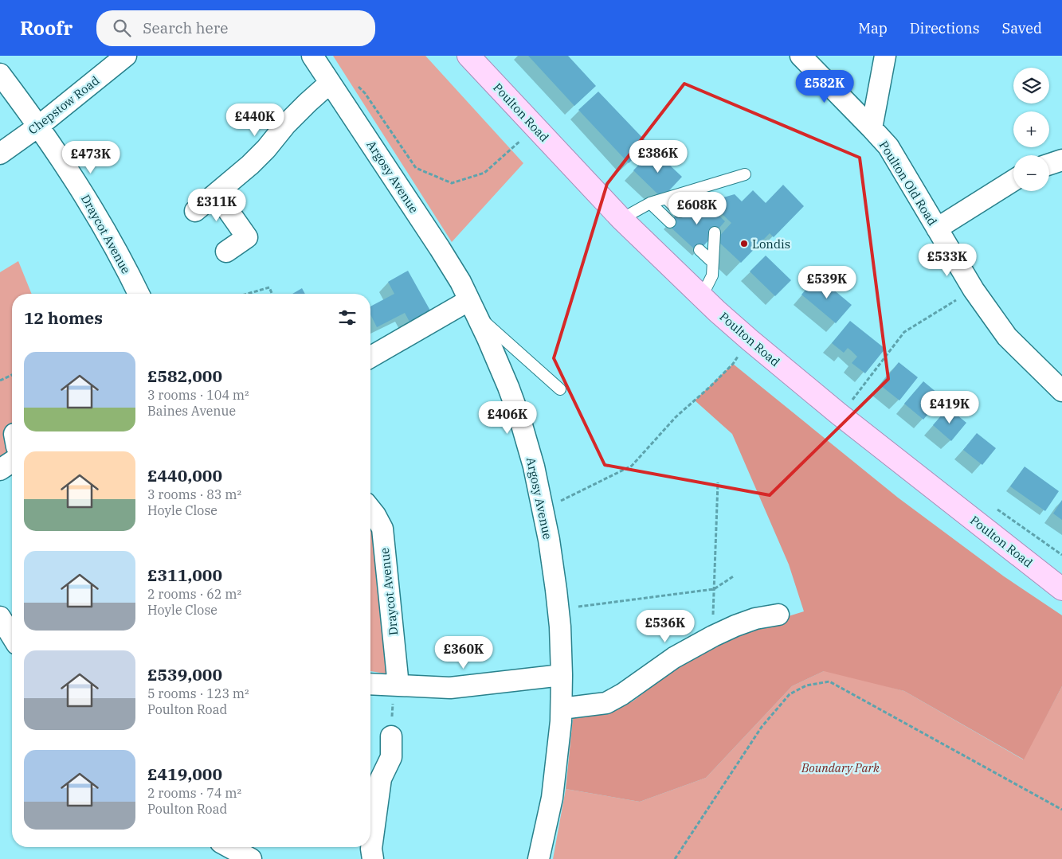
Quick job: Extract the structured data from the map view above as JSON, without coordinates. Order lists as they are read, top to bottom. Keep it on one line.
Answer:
{"streets":{"main road":["Poulton Road"],"street":["Chepstow Road","Argosy Avenue","Poulton Old Road","Draycot Avenue"]},"crossings":[["Chepstow Road","Draycot Avenue"]],"parks":["Boundary Park"],"places":["Londis"],"page":{"header":"Roofr","search":"Search here","nav":["Map","Directions","Saved"],"map_buttons":["+","−"],"price":["£582K","£440K","£386K","£473K","£311K","£608K","£533K","£539K","£419K","£406K","£536K","£360K"],"heading":"12 homes","list":[{"name":"£582,000","note":"3 rooms · 104 m² · Baines Avenue"},{"name":"£440,000","note":"3 rooms · 83 m² · Hoyle Close"},{"name":"£311,000","note":"2 rooms · 62 m² · Hoyle Close"},{"name":"£539,000","note":"5 rooms · 123 m² · Poulton Road"},{"name":"£419,000","note":"2 rooms · 74 m² · Poulton Road"}]}}
